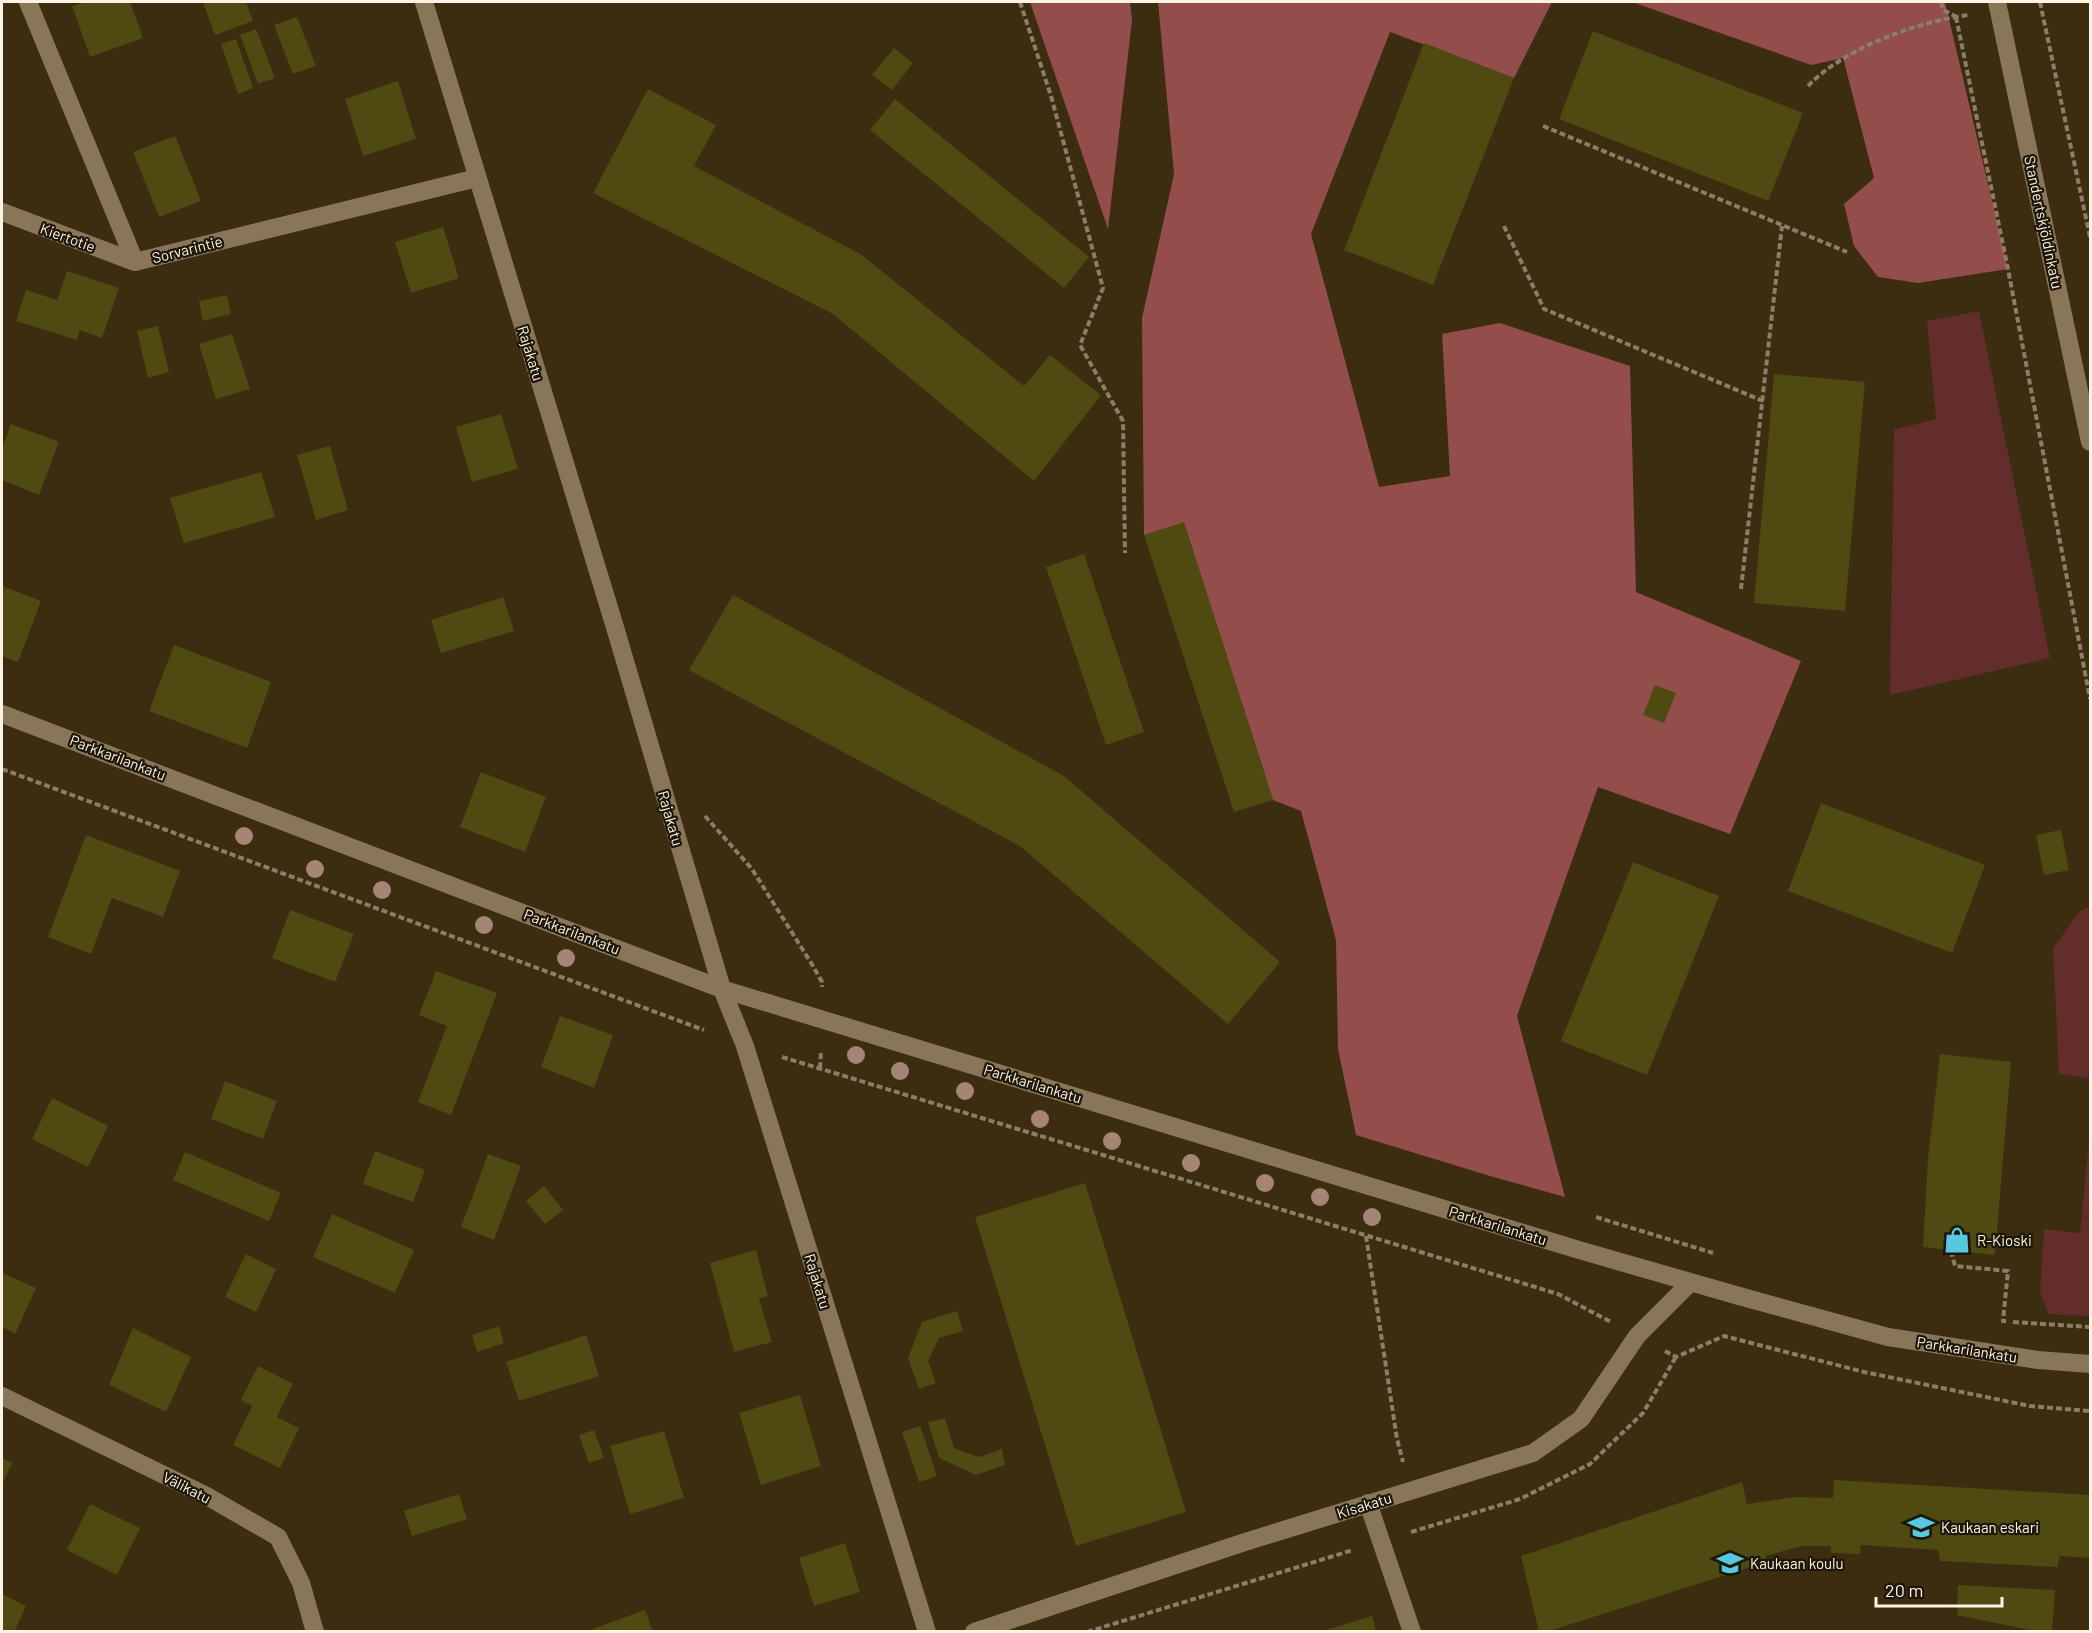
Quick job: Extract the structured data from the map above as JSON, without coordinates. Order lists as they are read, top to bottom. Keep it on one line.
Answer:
{"streets":{"street":["Standertskjöldinkatu","Kiertotie","Sorvarintie","Rajakatu","Parkkarilankatu","Välikatu","Kisakatu"]},"crossings":[["Kiertotie","Sorvarintie"],["Sorvarintie","Rajakatu"],["Rajakatu","Parkkarilankatu"],["Parkkarilankatu","Kisakatu"]],"places":{"shop":["R-Kioski"],"school or university":["Kaukaan eskari","Kaukaan koulu"]},"scale_bar":"20 m"}
